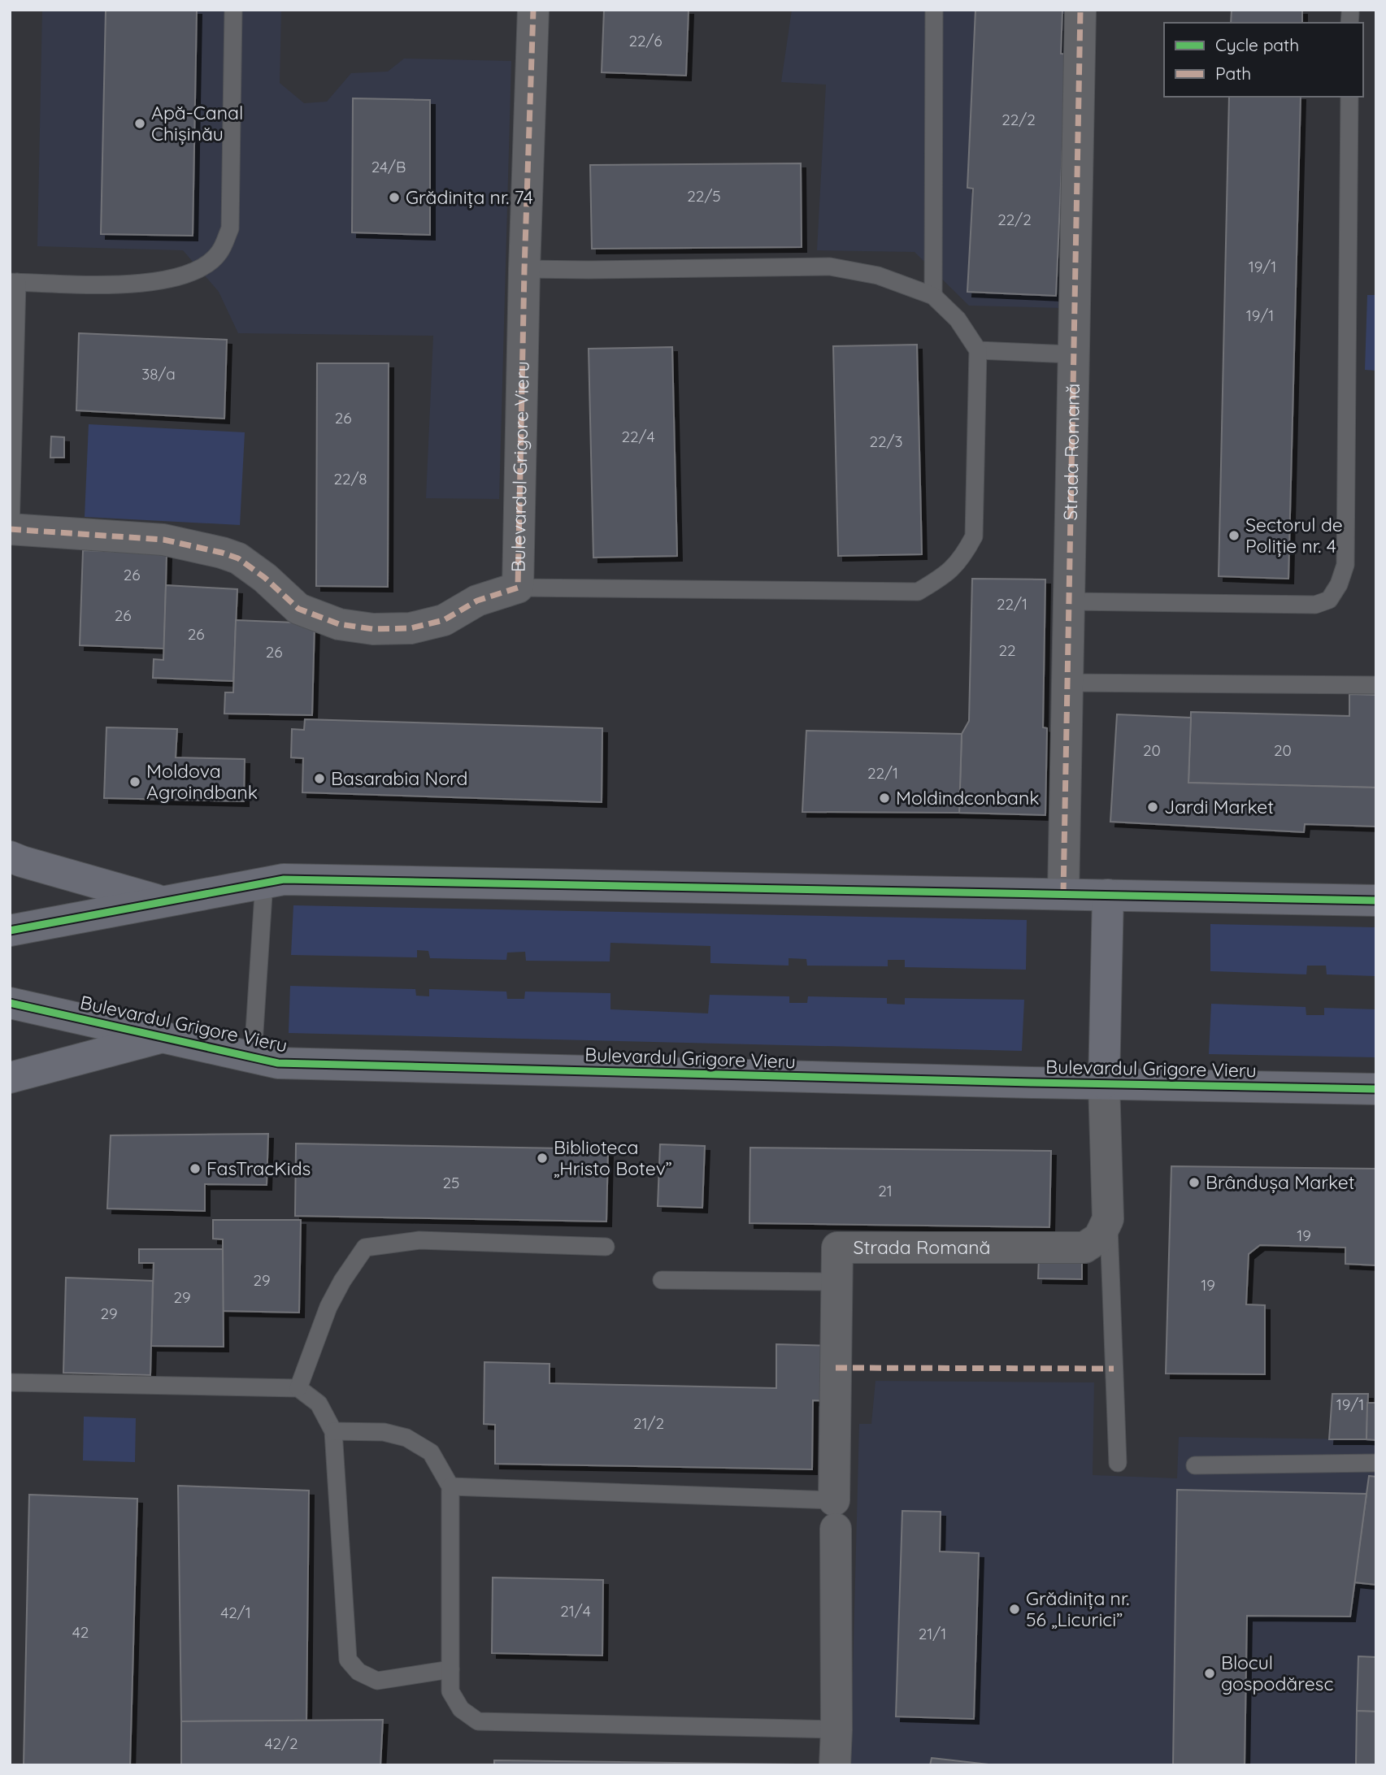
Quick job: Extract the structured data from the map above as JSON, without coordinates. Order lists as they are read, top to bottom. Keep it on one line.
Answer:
{"streets":{"main road":["Bulevardul Grigore Vieru"],"street":["Strada Romană"]},"places":["Apă-Canal Chișinău","Grădinița nr. 74","Sectorul de Poliție nr. 4","Basarabia Nord","Moldova Agroindbank","Moldindconbank","Jardi Market","Biblioteca „Hristo Botev”","FasTracKids","Brândușa Market","Grădinița nr. 56 „Licurici”","Blocul gospodăresc"],"house_numbers":["22/6","22/2","24/B","22/5","22/2","19/1","19/1","38/a","26","22/4","22/3","22/8","26","22/1","26","26","22","26","20","20","22/1","25","21","19","29","19","29","29","19/1","21/2","21/4","42/1","42","21/1","42/2"],"legend":["Cycle path","Path"]}
